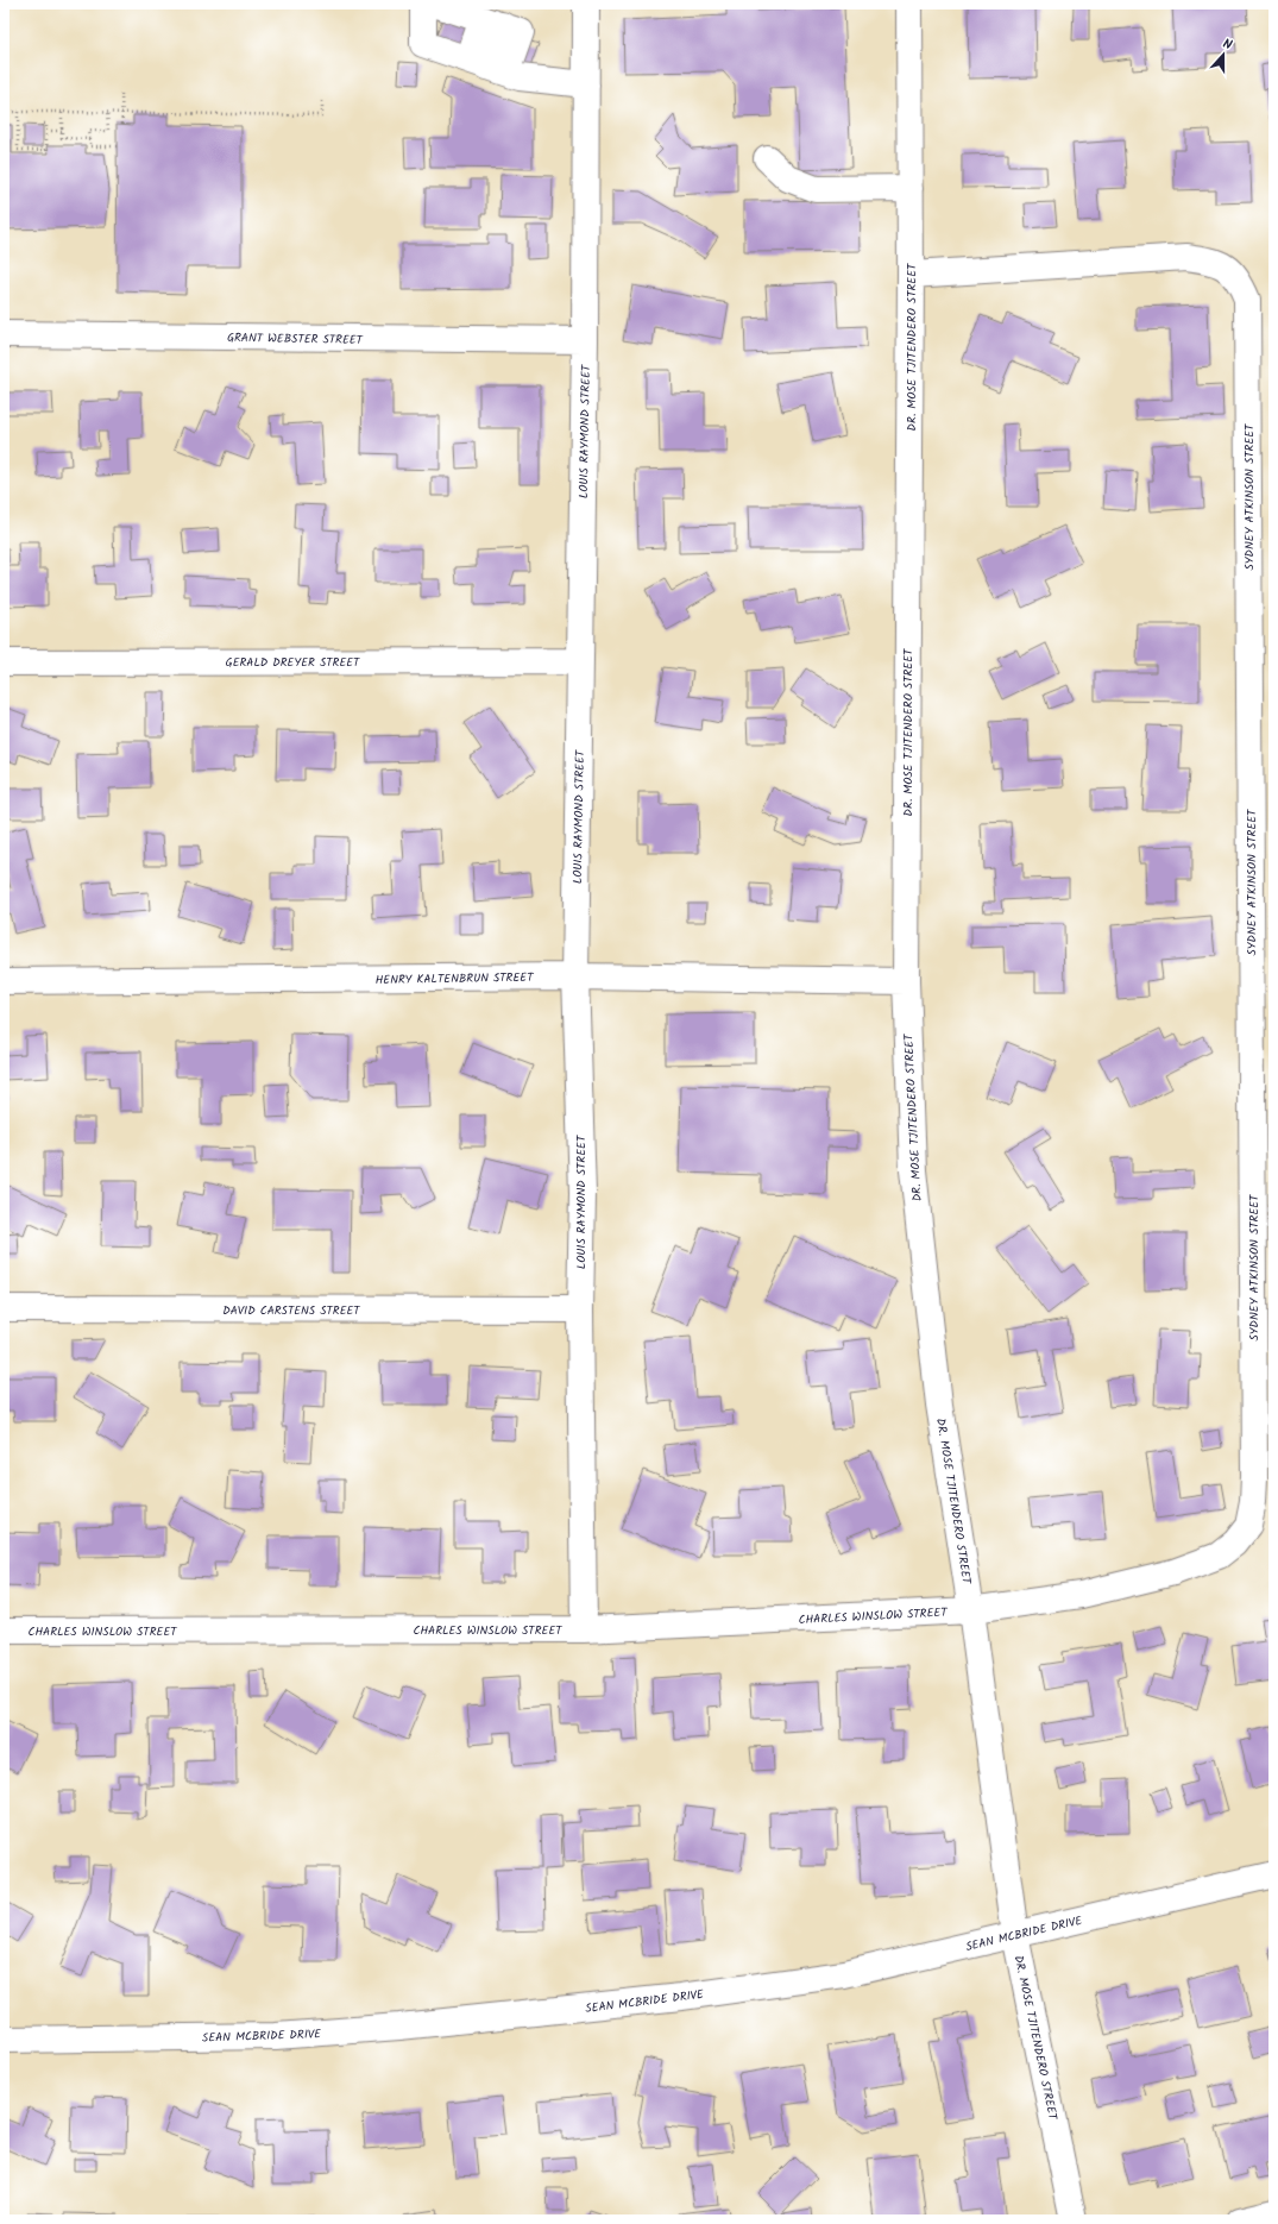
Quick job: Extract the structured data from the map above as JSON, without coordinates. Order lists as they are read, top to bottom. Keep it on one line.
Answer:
{"streets":{"street":["GRANT WEBSTER STREET","DR. MOSE TJITENDERO STREET","LOUIS RAYMOND STREET","SYDNEY ATKINSON STREET","GERALD DREYER STREET","HENRY KALTENBRUN STREET","DAVID CARSTENS STREET","CHARLES WINSLOW STREET","SEAN MCBRIDE DRIVE"]},"crossings":[["GRANT WEBSTER STREET","LOUIS RAYMOND STREET"],["DR. MOSE TJITENDERO STREET","SYDNEY ATKINSON STREET"],["DR. MOSE TJITENDERO STREET","HENRY KALTENBRUN STREET"],["DR. MOSE TJITENDERO STREET","CHARLES WINSLOW STREET"],["DR. MOSE TJITENDERO STREET","SEAN MCBRIDE DRIVE"],["LOUIS RAYMOND STREET","GERALD DREYER STREET"],["LOUIS RAYMOND STREET","HENRY KALTENBRUN STREET"],["LOUIS RAYMOND STREET","DAVID CARSTENS STREET"],["LOUIS RAYMOND STREET","CHARLES WINSLOW STREET"],["SYDNEY ATKINSON STREET","CHARLES WINSLOW STREET"]],"north":"top"}
